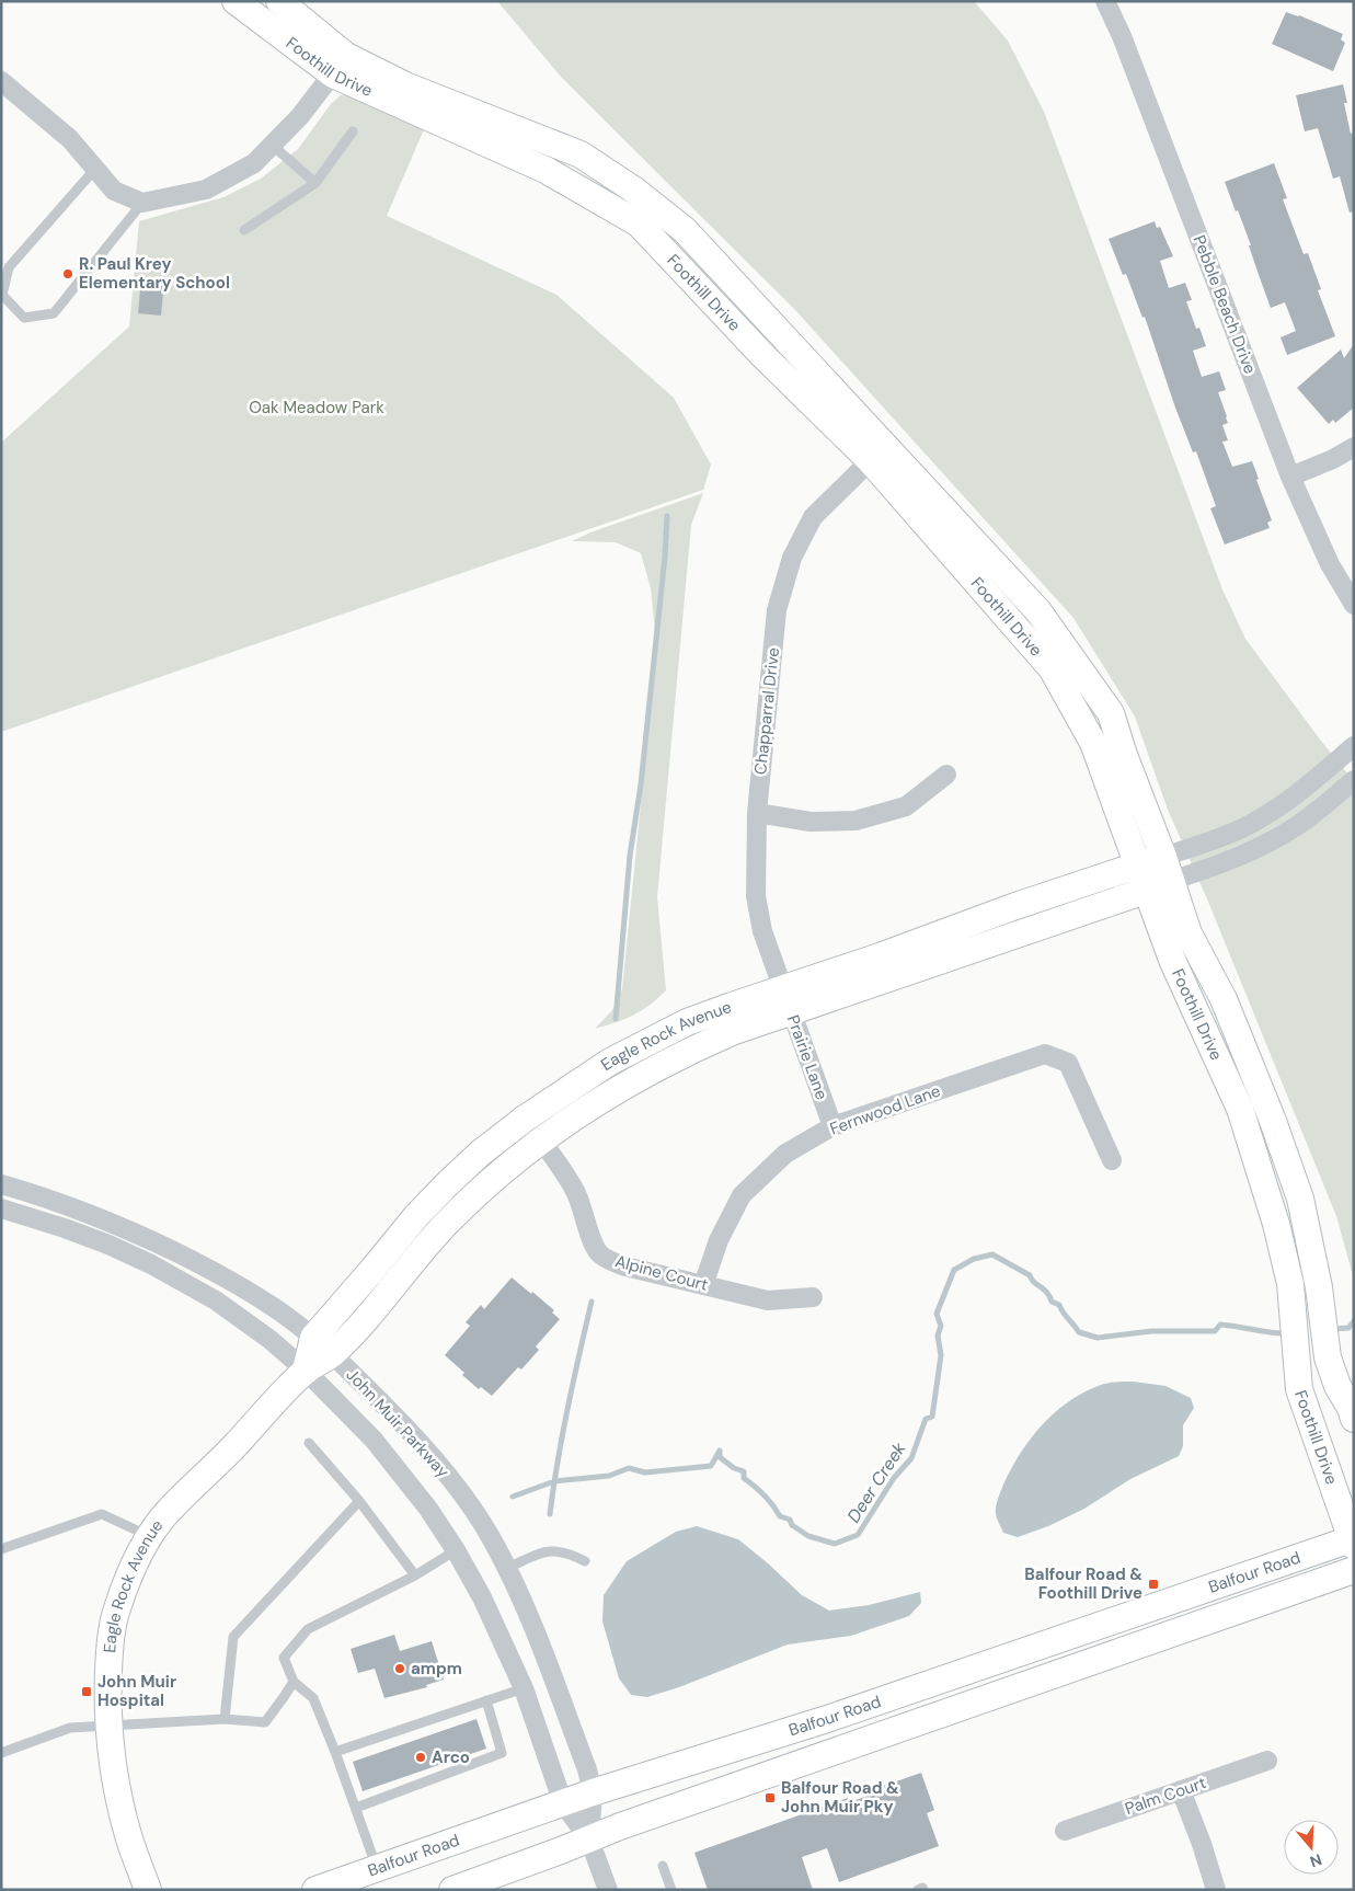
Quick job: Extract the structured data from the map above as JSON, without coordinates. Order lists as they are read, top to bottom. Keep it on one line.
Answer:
{"streets":{"street":["Foothill Drive","Pebble Beach Drive","Chapparral Drive","Eagle Rock Avenue","Prairie Lane","Fernwood Lane","Alpine Court","John Muir Parkway","Balfour Road","Palm Court"]},"crossings":[["Foothill Drive","Chapparral Drive"],["Foothill Drive","Eagle Rock Avenue"],["Foothill Drive","Balfour Road"],["Chapparral Drive","Eagle Rock Avenue"],["Chapparral Drive","Prairie Lane"],["Eagle Rock Avenue","Prairie Lane"],["Eagle Rock Avenue","Alpine Court"],["Eagle Rock Avenue","John Muir Parkway"],["Prairie Lane","Fernwood Lane"],["Fernwood Lane","Alpine Court"],["John Muir Parkway","Balfour Road"]],"water":["Deer Creek"],"parks":["Oak Meadow Park"],"places":{"other":["R. Paul Krey Elementary School","ampm","Arco"],"transit":["Balfour Road & Foothill Drive","John Muir Hospital","Balfour Road & John Muir Pky"]},"north":"bottom"}
